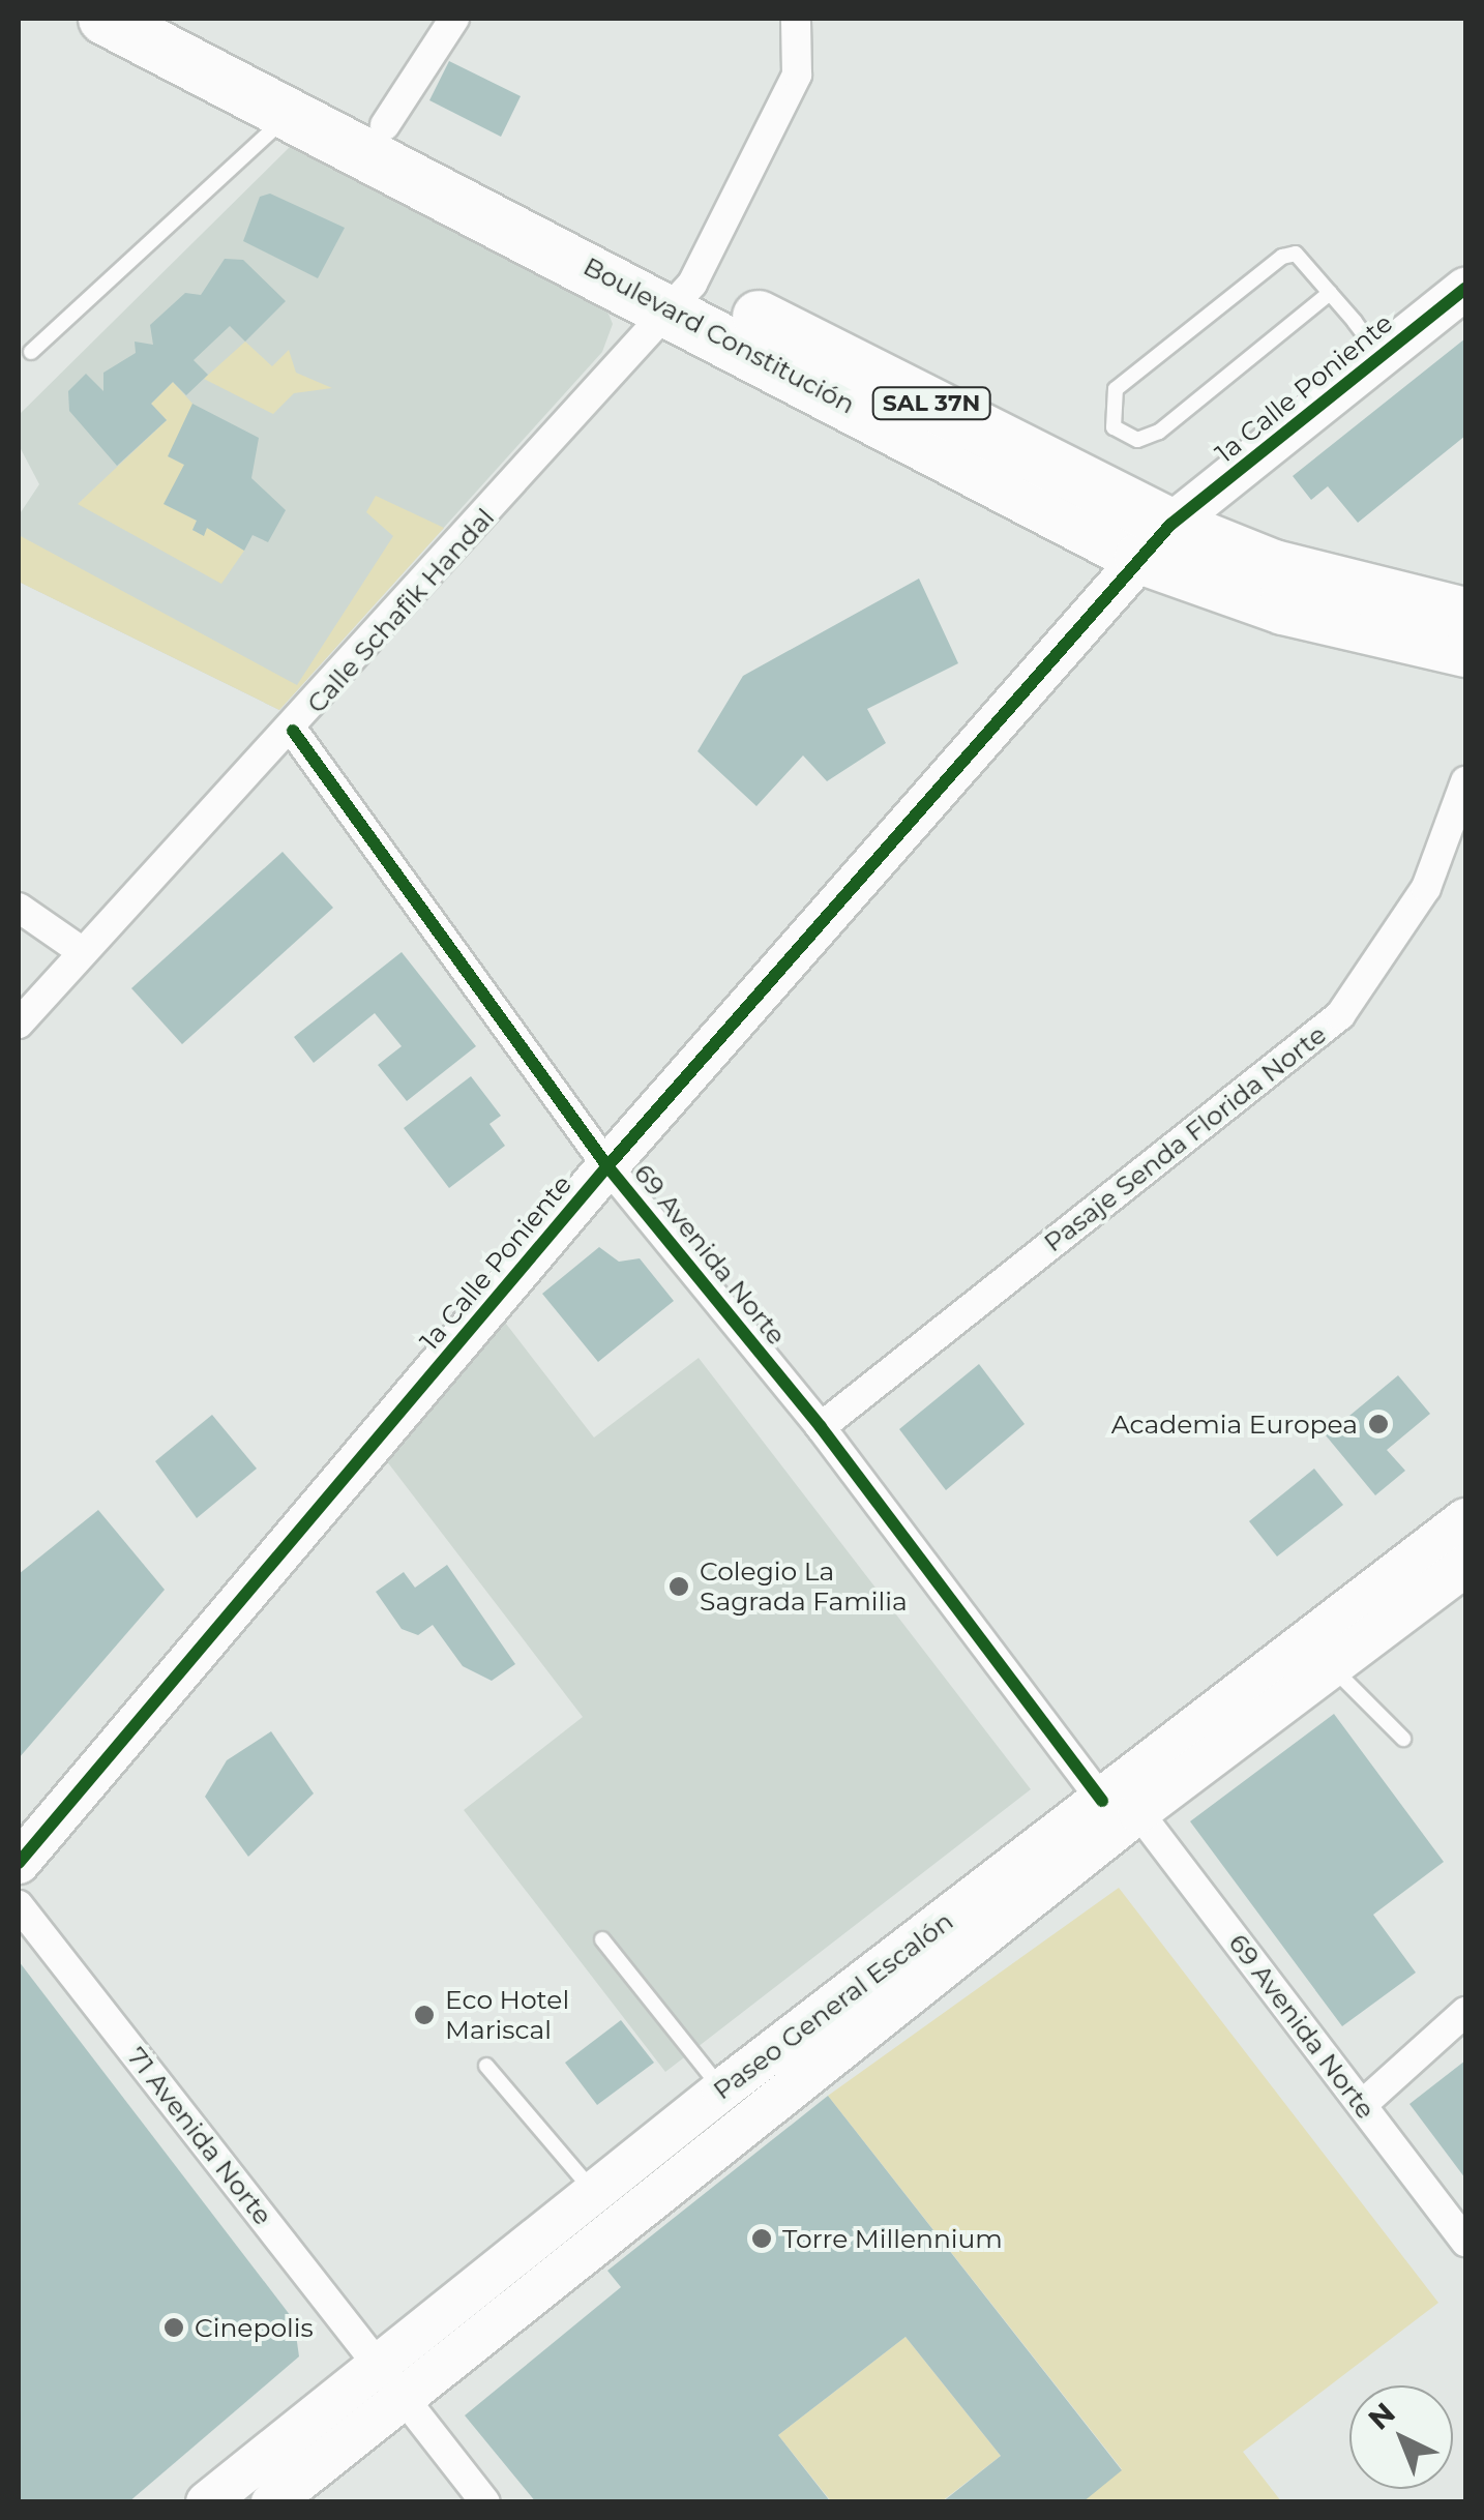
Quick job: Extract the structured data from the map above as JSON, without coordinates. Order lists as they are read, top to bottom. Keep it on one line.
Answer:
{"streets":{"highway":["Boulevard Constitución","SAL 37N"],"main road":["1a Calle Poniente","Paseo General Escalón"],"street":["Calle Schafik Handal","Pasaje Senda Florida Norte","69 Avenida Norte","71 Avenida Norte"]},"crossings":[["Boulevard Constitución","1a Calle Poniente"],["Boulevard Constitución","Calle Schafik Handal"],["1a Calle Poniente","69 Avenida Norte"],["Calle Schafik Handal","69 Avenida Norte"],["Pasaje Senda Florida Norte","69 Avenida Norte"],["69 Avenida Norte","Paseo General Escalón"],["Paseo General Escalón","71 Avenida Norte"]],"places":["Academia Europea","Colegio La Sagrada Familia","Eco Hotel Mariscal","Torre Millennium","Cinepolis"],"north":"top left"}
